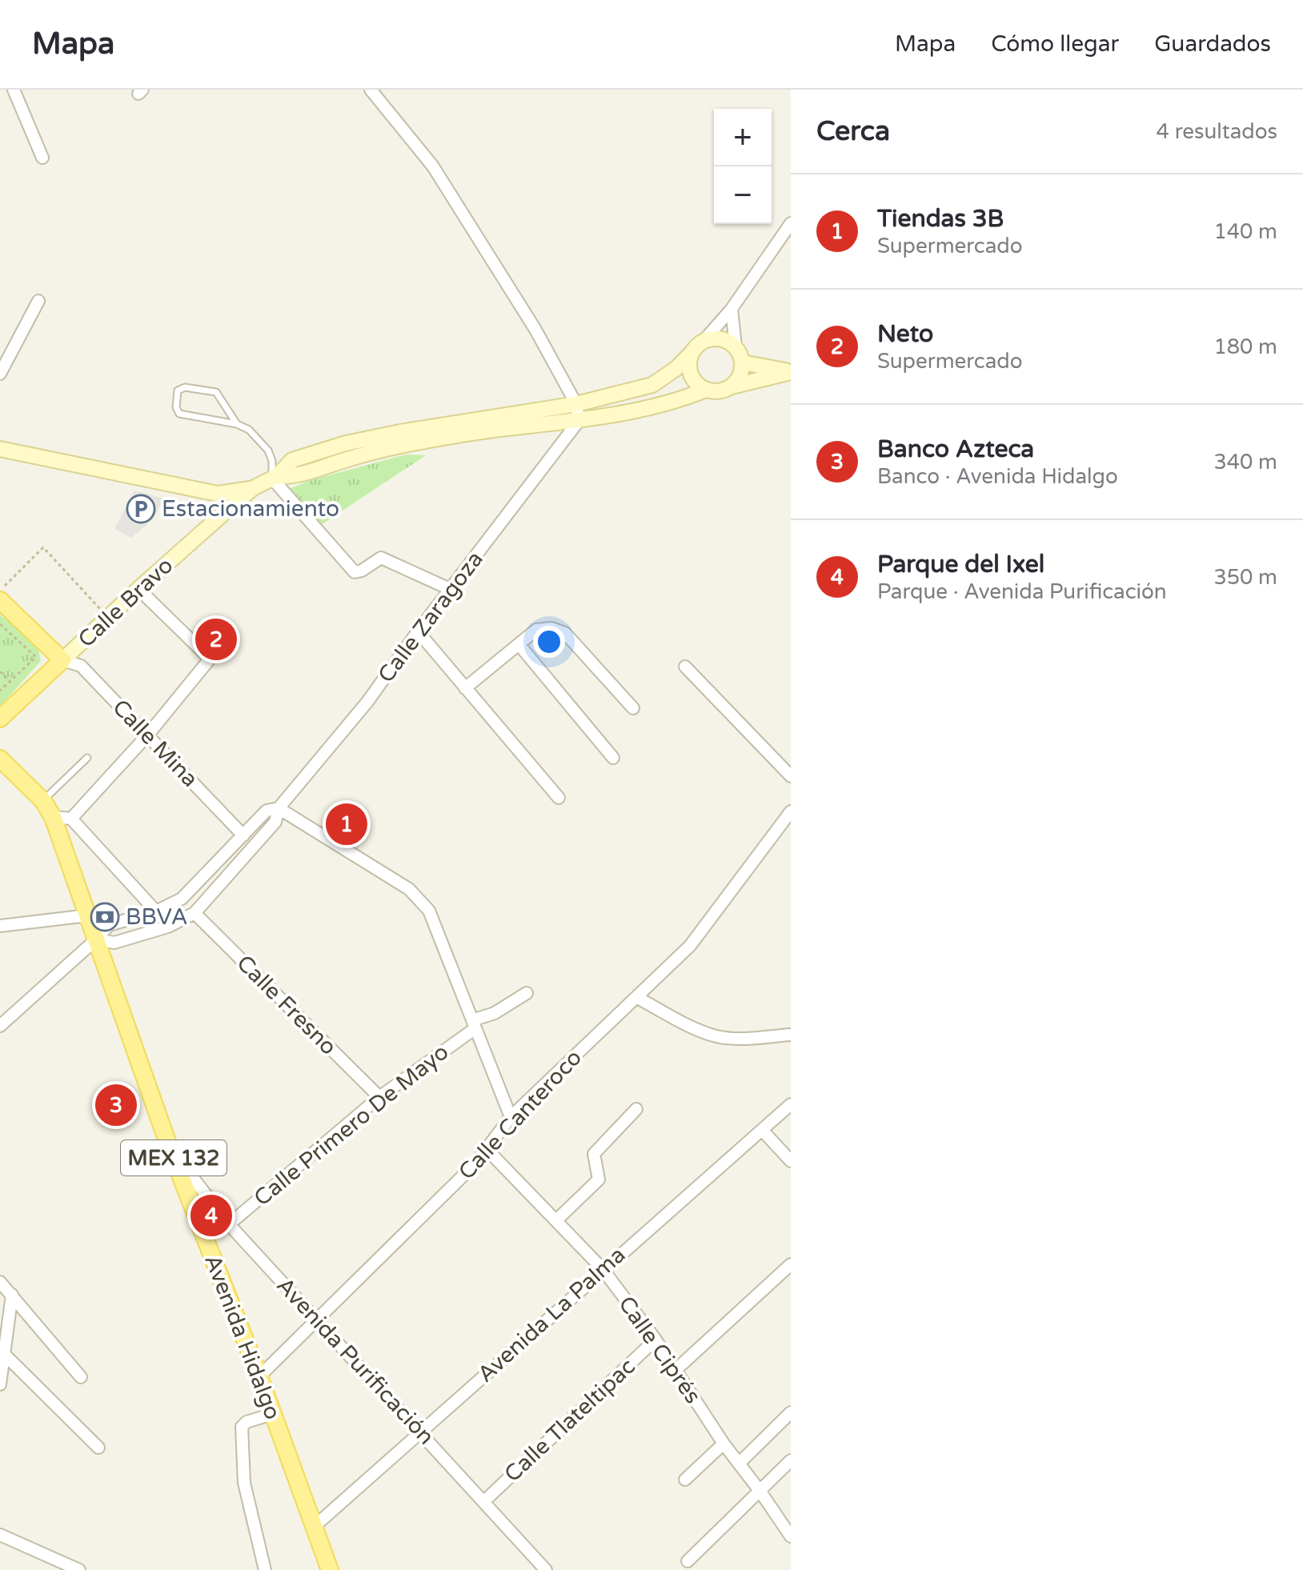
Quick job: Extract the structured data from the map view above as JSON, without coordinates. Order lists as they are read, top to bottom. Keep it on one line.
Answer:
{"streets":{"main road":["Calle Bravo","MEX 132","Avenida Hidalgo"],"street":["Calle Zaragoza","Calle Mina","Calle Fresno","Calle Canteroco","Calle Primero De Mayo","Avenida La Palma","Calle Ciprés","Avenida Purificación","Calle Tlateltipac"]},"crossings":[["Calle Bravo","Calle Mina"],["Calle Zaragoza","Calle Mina"],["Calle Zaragoza","Calle Fresno"],["Calle Zaragoza","Avenida Hidalgo"],["Calle Fresno","Calle Primero De Mayo"],["Calle Canteroco","Avenida Hidalgo"],["Calle Canteroco","Calle Ciprés"],["Calle Canteroco","Avenida Purificación"],["Calle Primero De Mayo","Avenida Purificación"],["Avenida La Palma","Avenida Hidalgo"],["Avenida La Palma","Calle Ciprés"],["Avenida La Palma","Avenida Purificación"],["Avenida Hidalgo","Avenida Purificación"],["Calle Ciprés","Calle Tlateltipac"],["Avenida Purificación","Calle Tlateltipac"]],"places":{"parking":["Estacionamiento"],"bank":["BBVA"]},"page":{"header":"Mapa","nav":["Mapa","Cómo llegar","Guardados"],"heading":["Cerca","4 resultados"],"map_buttons":["+","−"],"list":[{"mark":"1","name":"Tiendas 3B","note":"Supermercado","value":"140 m"},{"mark":"2","name":"Neto","note":"Supermercado","value":"180 m"},{"mark":"3","name":"Banco Azteca","note":"Banco · Avenida Hidalgo","value":"340 m"},{"mark":"4","name":"Parque del Ixel","note":"Parque · Avenida Purificación","value":"350 m"}],"pins":["2","1","3","4"]}}
